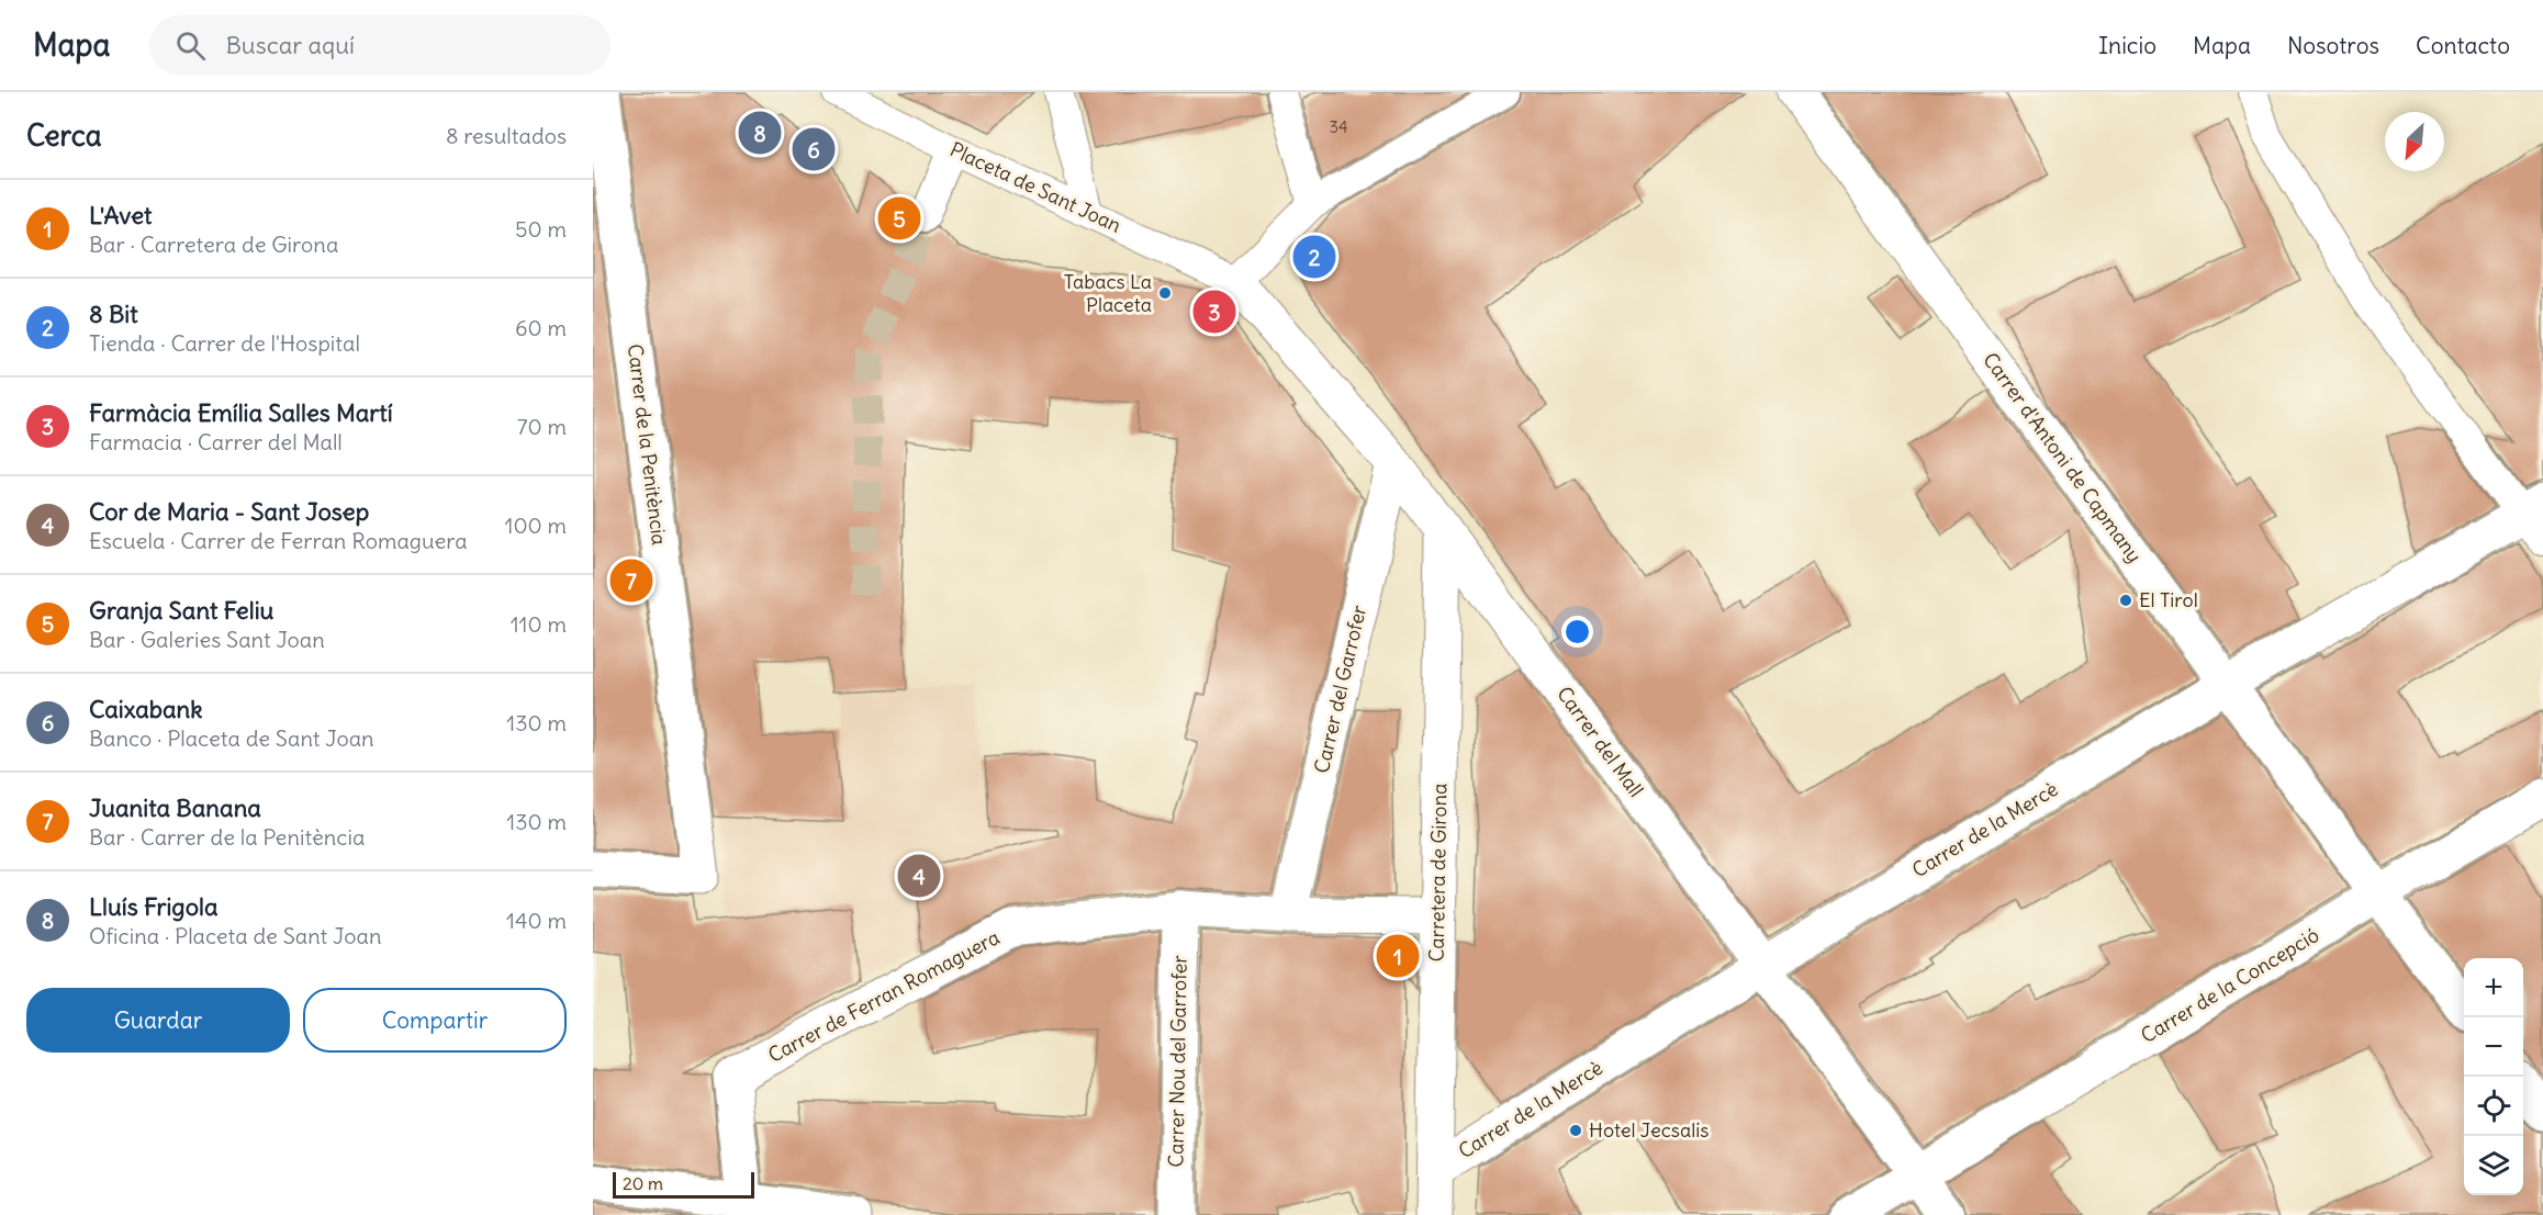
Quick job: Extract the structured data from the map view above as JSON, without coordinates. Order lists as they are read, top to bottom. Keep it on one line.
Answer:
{"streets":{"street":["Placeta de Sant Joan","Carrer de la Penitència","Carrer d'Antoni de Capmany","Carrer del Garrofer","Carrer del Mall","Carrer de la Mercè","Carretera de Girona","Carrer de la Concepció","Carrer de Ferran Romaguera","Carrer Nou del Garrofer"]},"crossings":[["Placeta de Sant Joan","Carrer del Mall"],["Carrer d'Antoni de Capmany","Carrer de la Mercè"],["Carrer d'Antoni de Capmany","Carrer de la Concepció"],["Carrer del Garrofer","Carrer del Mall"],["Carrer del Garrofer","Carrer de Ferran Romaguera"],["Carrer del Mall","Carrer de la Mercè"],["Carrer del Mall","Carretera de Girona"],["Carrer del Mall","Carrer de la Concepció"],["Carrer de la Mercè","Carretera de Girona"],["Carretera de Girona","Carrer de Ferran Romaguera"],["Carrer de Ferran Romaguera","Carrer Nou del Garrofer"]],"places":["Tabacs La Placeta","El Tirol","Hotel Jecsalis"],"house_numbers":["34"],"scale_bar":"20 m","north":"bottom left","page":{"header":"Mapa","search":"Buscar aquí","nav":["Inicio","Mapa","Nosotros","Contacto"],"heading":["Cerca","8 resultados"],"pins":["8","6","5","2","3","7","4","1"],"list":[{"mark":"1","name":"L'Avet","note":"Bar · Carretera de Girona","value":"50 m"},{"mark":"2","name":"8 Bit","note":"Tienda · Carrer de l'Hospital","value":"60 m"},{"mark":"3","name":"Farmàcia Emília Salles Martí","note":"Farmacia · Carrer del Mall","value":"70 m"},{"mark":"4","name":"Cor de Maria - Sant Josep","note":"Escuela · Carrer de Ferran Romaguera","value":"100 m"},{"mark":"5","name":"Granja Sant Feliu","note":"Bar · Galeries Sant Joan","value":"110 m"},{"mark":"6","name":"Caixabank","note":"Banco · Placeta de Sant Joan","value":"130 m"},{"mark":"7","name":"Juanita Banana","note":"Bar · Carrer de la Penitència","value":"130 m"},{"mark":"8","name":"Lluís Frigola","note":"Oficina · Placeta de Sant Joan","value":"140 m"}],"map_buttons":["+","−"],"buttons":["Guardar","Compartir"],"scale":"20 m"}}
